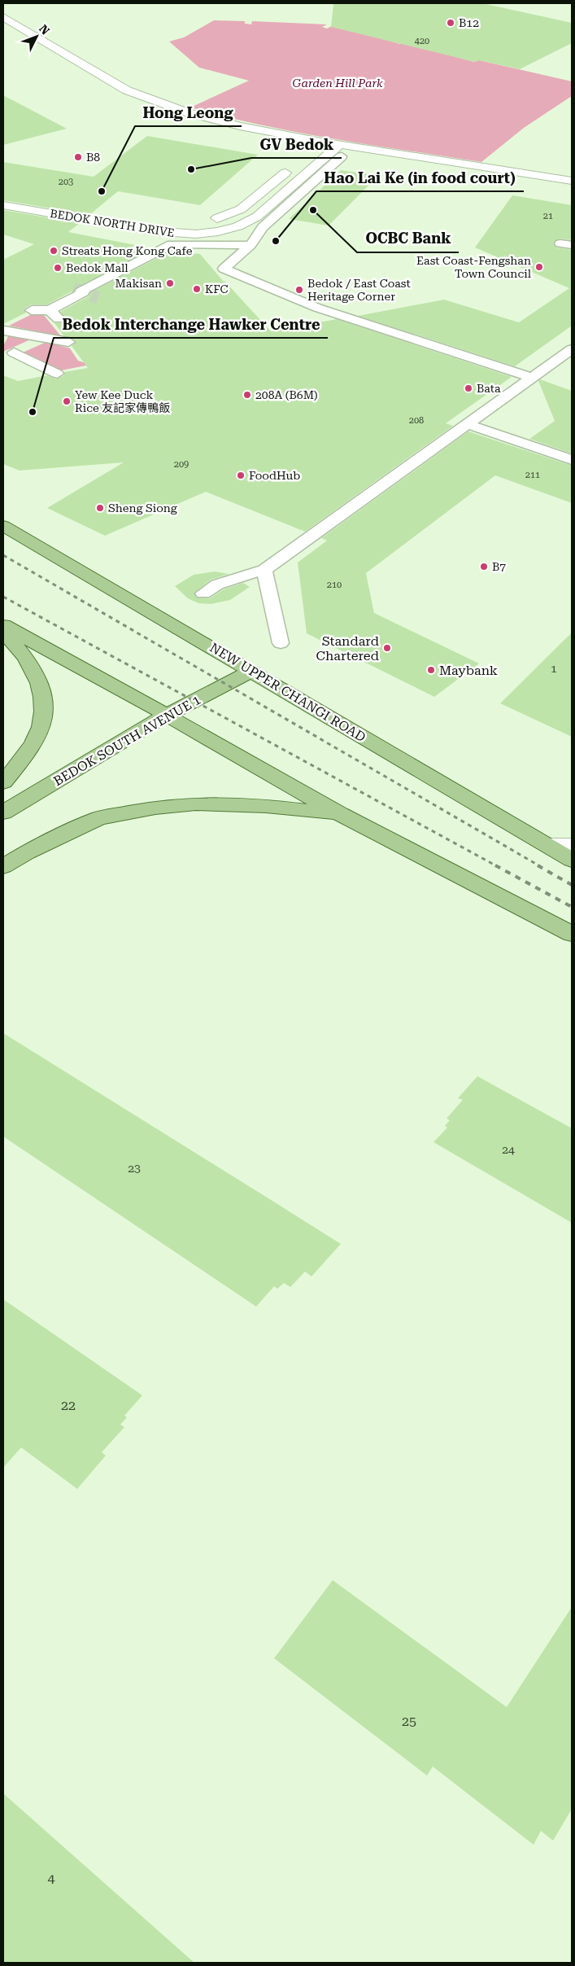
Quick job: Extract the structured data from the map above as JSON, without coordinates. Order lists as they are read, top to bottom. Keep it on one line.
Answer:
{"streets":{"main road":["NEW UPPER CHANGI ROAD","BEDOK SOUTH AVENUE 1"],"street":["BEDOK NORTH DRIVE"]},"crossings":[["NEW UPPER CHANGI ROAD","BEDOK SOUTH AVENUE 1"]],"parks":["Garden Hill Park"],"places":["B12","B8","GV Bedok","Hong Leong","OCBC Bank","Hao Lai Ke (in food court)","Streats Hong Kong Cafe","East Coast-Fengshan Town Council","Bedok Mall","Makisan","KFC","Bedok / East Coast Heritage Corner","Bata","208A (B6M)","Yew Kee Duck Rice 友記家傳鴨飯","Bedok Interchange Hawker Centre","FoodHub","Sheng Siong","B7","Standard Chartered","Maybank"],"house_numbers":["420","203","21","208","209","211","210","1","24","23","22","25","4"],"north":"top right"}
